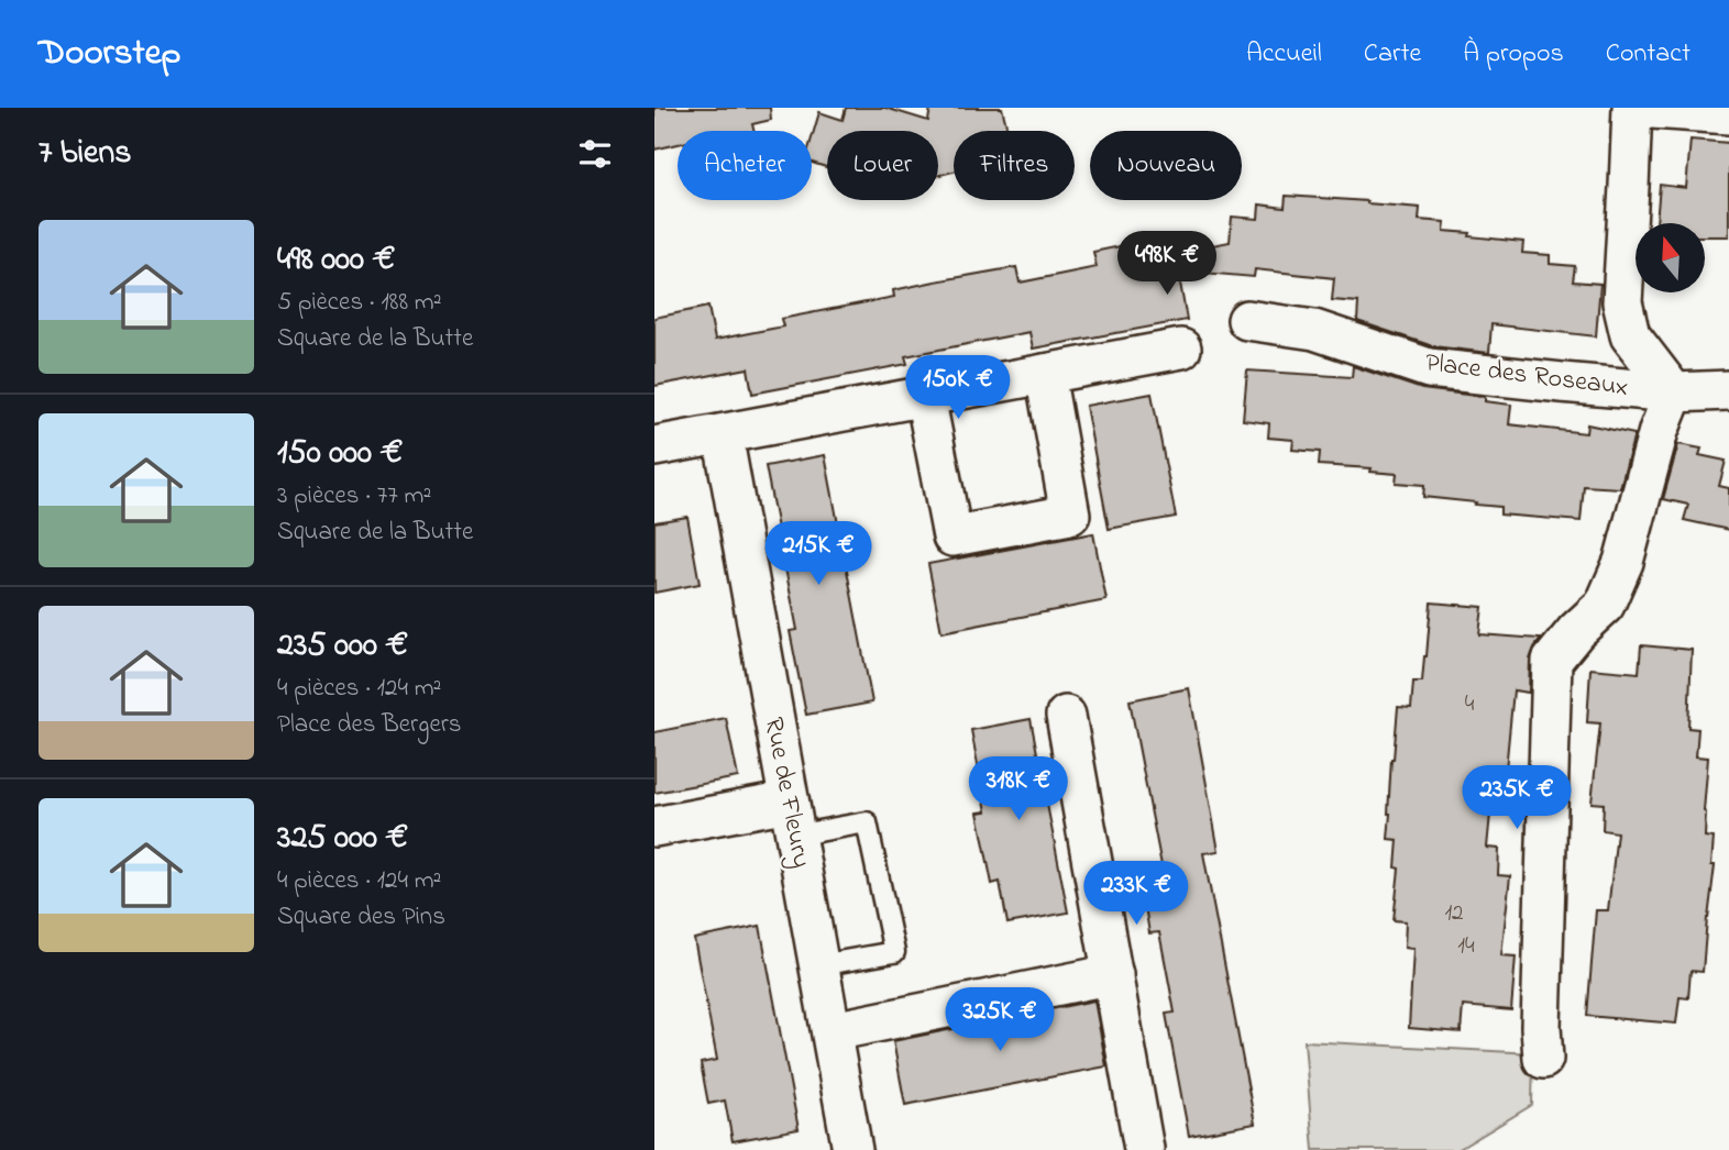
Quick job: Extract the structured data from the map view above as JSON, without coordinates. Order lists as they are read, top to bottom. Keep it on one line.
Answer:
{"streets":{"street":["Place des Roseaux","Rue de Fleury"]},"house_numbers":["4","12","14"],"north":"top","page":{"header":"Doorstep","nav":["Accueil","Carte","À propos","Contact"],"heading":"7 biens","chip":["Acheter","Louer","Filtres","Nouveau"],"list":[{"name":"498 000 €","note":"5 pièces · 188 m² · Square de la Butte"},{"name":"150 000 €","note":"3 pièces · 77 m² · Square de la Butte"},{"name":"235 000 €","note":"4 pièces · 124 m² · Place des Bergers"},{"name":"325 000 €","note":"4 pièces · 124 m² · Square des Pins"}],"price":["498K €","150K €","215K €","318K €","235K €","233K €","325K €"]}}
